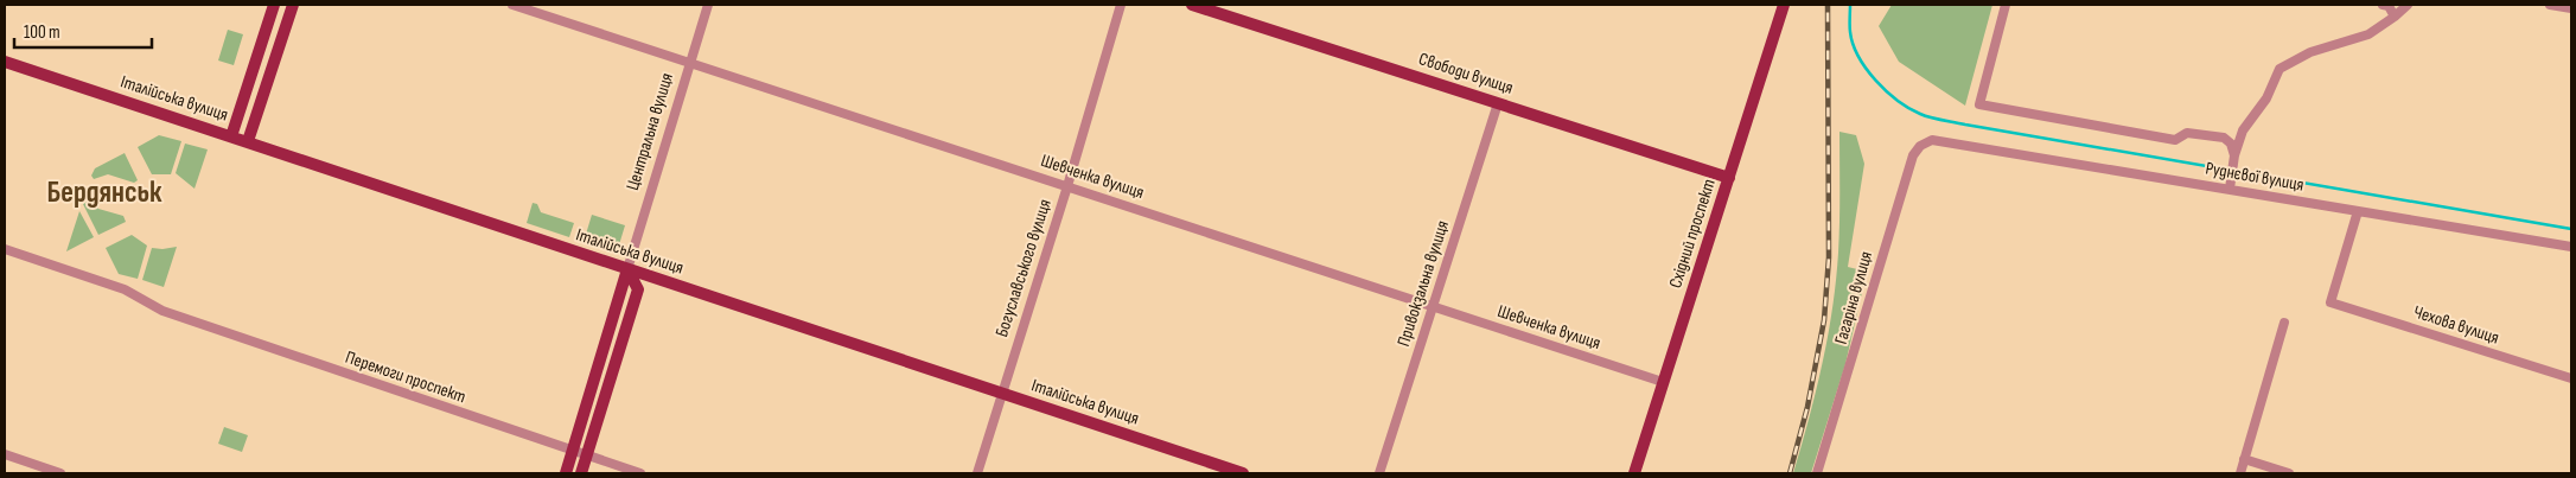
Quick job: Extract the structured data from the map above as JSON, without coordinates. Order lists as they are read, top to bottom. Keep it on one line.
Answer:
{"streets":{"main road":["Свободи вулиця","Італійська вулиця","Центральна вулиця","Східний проспект"],"street":["Шевченка вулиця","Руднєвої вулиця","Богуславського вулиця","Привокзальна вулиця","Гагаріна вулиця","Чехова вулиця","Перемоги проспект"]},"crossings":[["Свободи вулиця","Східний проспект"],["Свободи вулиця","Привокзальна вулиця"],["Італійська вулиця","Центральна вулиця"],["Італійська вулиця","Богуславського вулиця"],["Центральна вулиця","Шевченка вулиця"],["Центральна вулиця","Перемоги проспект"],["Шевченка вулиця","Східний проспект"],["Шевченка вулиця","Богуславського вулиця"],["Шевченка вулиця","Привокзальна вулиця"],["Руднєвої вулиця","Гагаріна вулиця"],["Руднєвої вулиця","Чехова вулиця"]],"districts":["Бердянськ"],"scale_bar":"100 m"}
